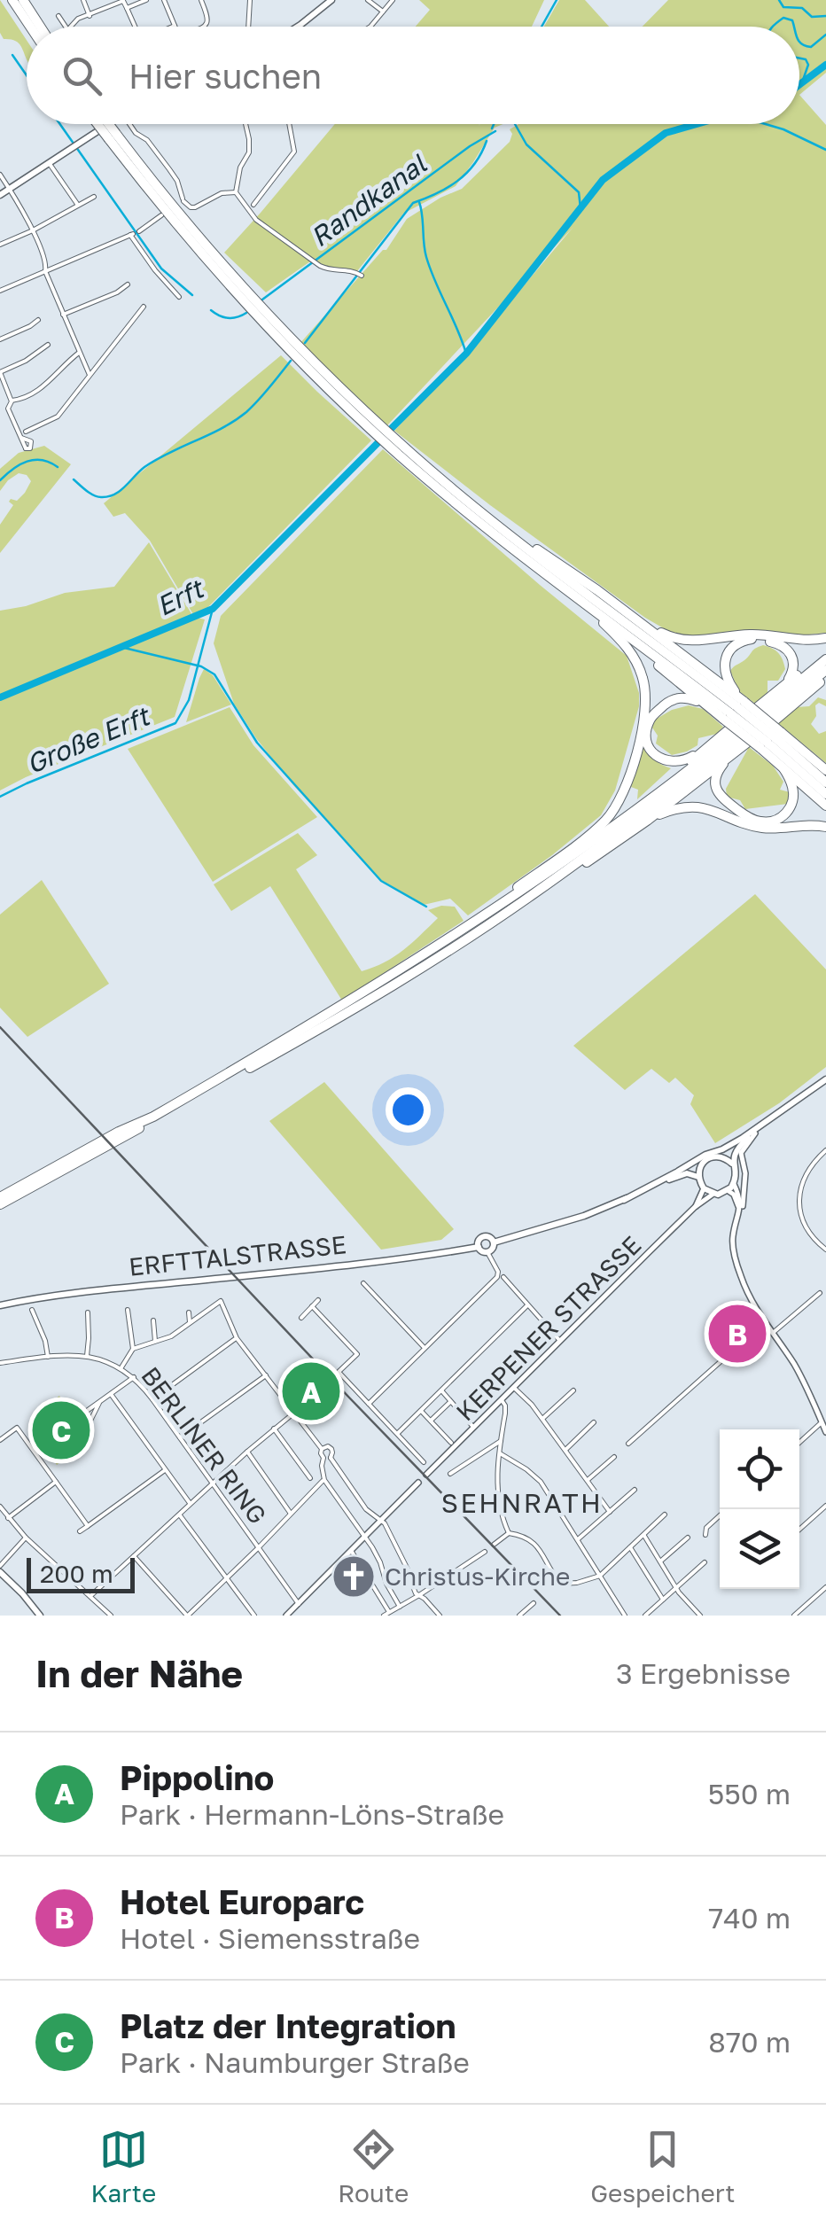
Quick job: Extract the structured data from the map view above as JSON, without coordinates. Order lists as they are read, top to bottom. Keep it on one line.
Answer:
{"streets":{"main road":["ERFTTALSTRASSE"],"street":["KERPENER STRASSE","BERLINER RING"]},"districts":["SEHNRATH"],"water":["Randkanal","Erft","Große Erft"],"places":{"church":["Christus-Kirche"]},"scale_bar":"200 m","page":{"search":"Hier suchen","pins":["B","A","C"],"scale":"200 m","heading":["In der Nähe","3 Ergebnisse"],"list":[{"mark":"A","name":"Pippolino","note":"Park · Hermann-Löns-Straße","value":"550 m"},{"mark":"B","name":"Hotel Europarc","note":"Hotel · Siemensstraße","value":"740 m"},{"mark":"C","name":"Platz der Integration","note":"Park · Naumburger Straße","value":"870 m"}],"nav":["Karte","Route","Gespeichert"]}}
